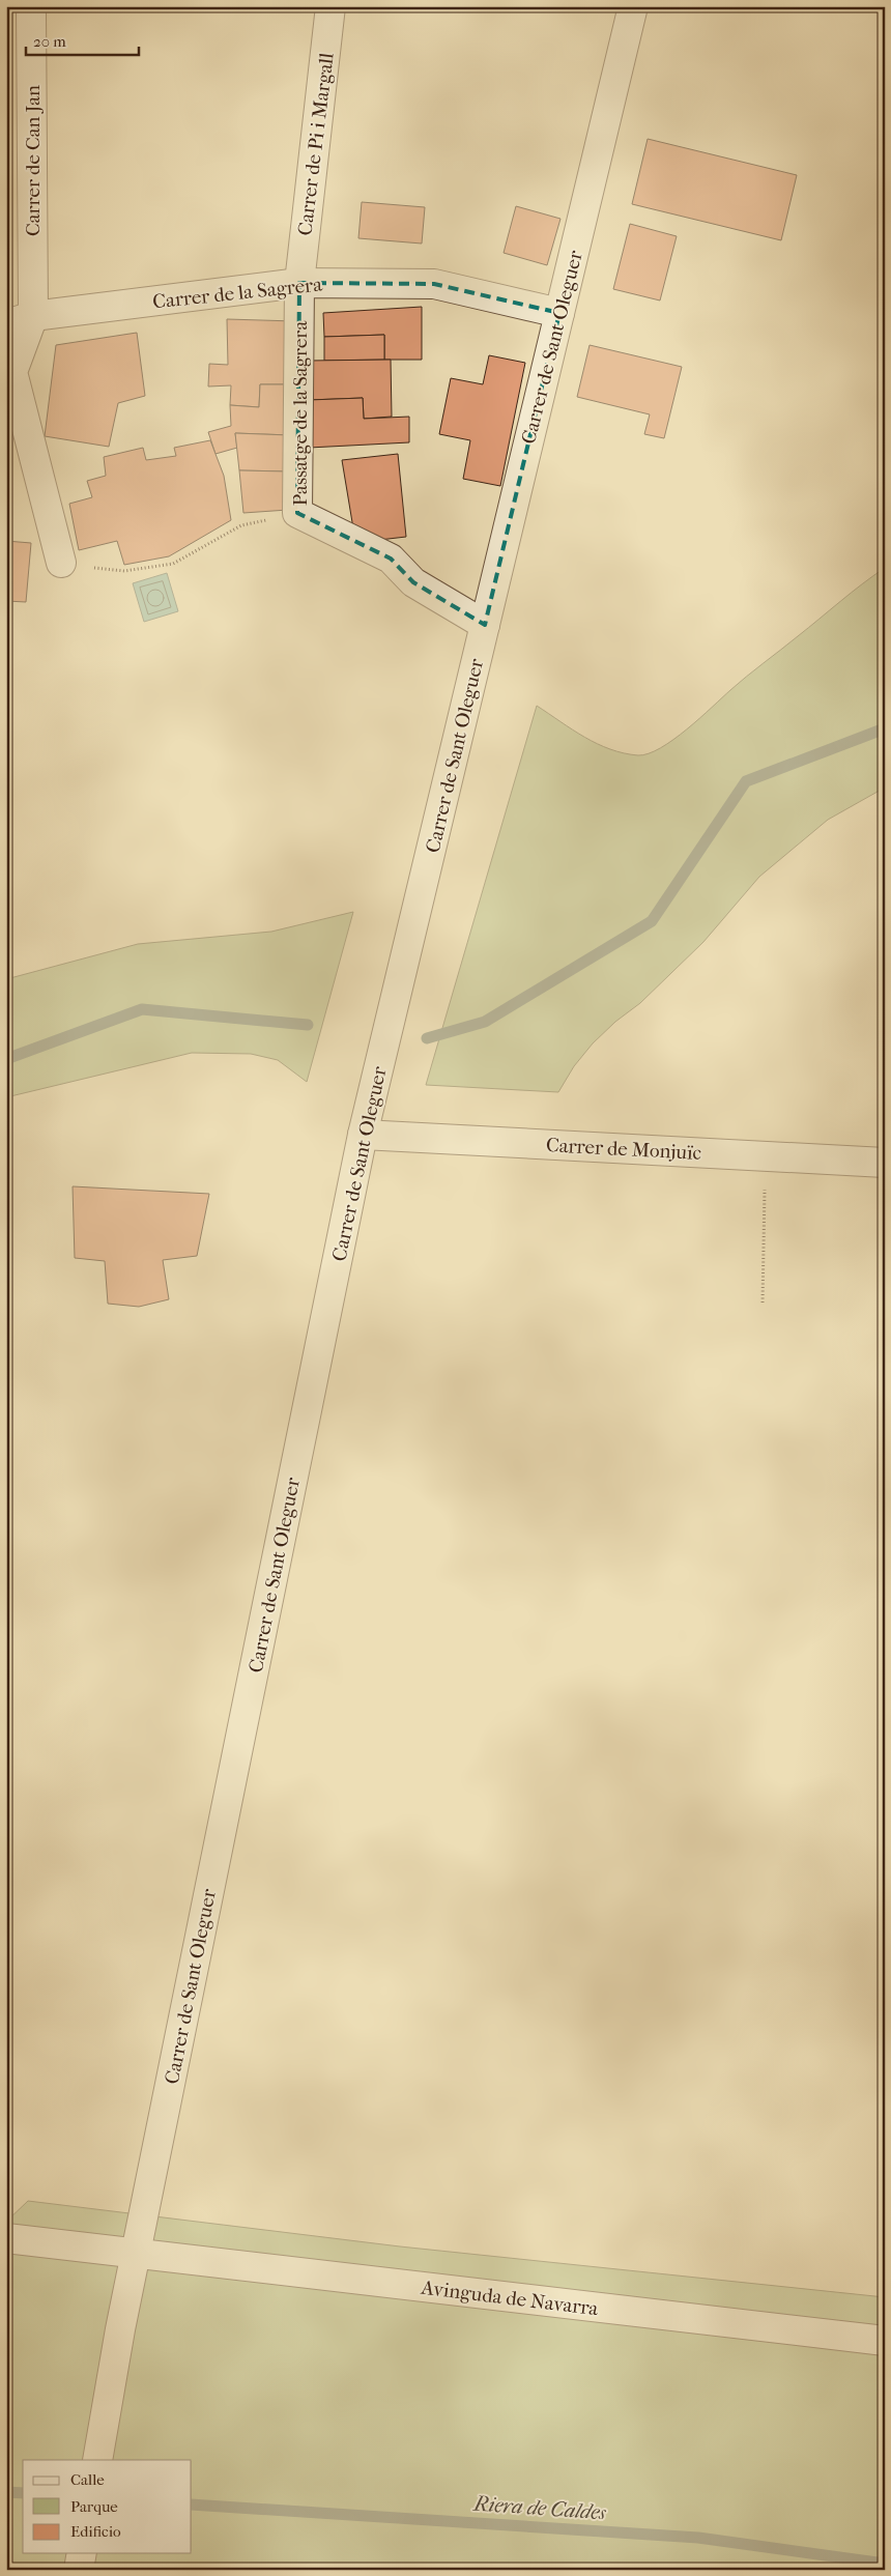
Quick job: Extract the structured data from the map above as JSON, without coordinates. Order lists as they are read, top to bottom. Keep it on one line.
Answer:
{"streets":{"street":["Carrer de Pi i Margall","Carrer de Can Jan","Carrer de la Sagrera","Carrer de Sant Oleguer","Passatge de la Sagrera","Carrer de Monjuïc","Avinguda de Navarra"]},"crossings":[["Carrer de Pi i Margall","Carrer de la Sagrera"],["Carrer de Pi i Margall","Passatge de la Sagrera"],["Carrer de Can Jan","Carrer de la Sagrera"],["Carrer de la Sagrera","Carrer de Sant Oleguer"],["Carrer de la Sagrera","Passatge de la Sagrera"],["Carrer de Sant Oleguer","Passatge de la Sagrera"],["Carrer de Sant Oleguer","Carrer de Monjuïc"],["Carrer de Sant Oleguer","Avinguda de Navarra"]],"water":["Riera de Caldes"],"legend":["Calle","Parque","Edificio"],"scale_bar":"20 m"}
